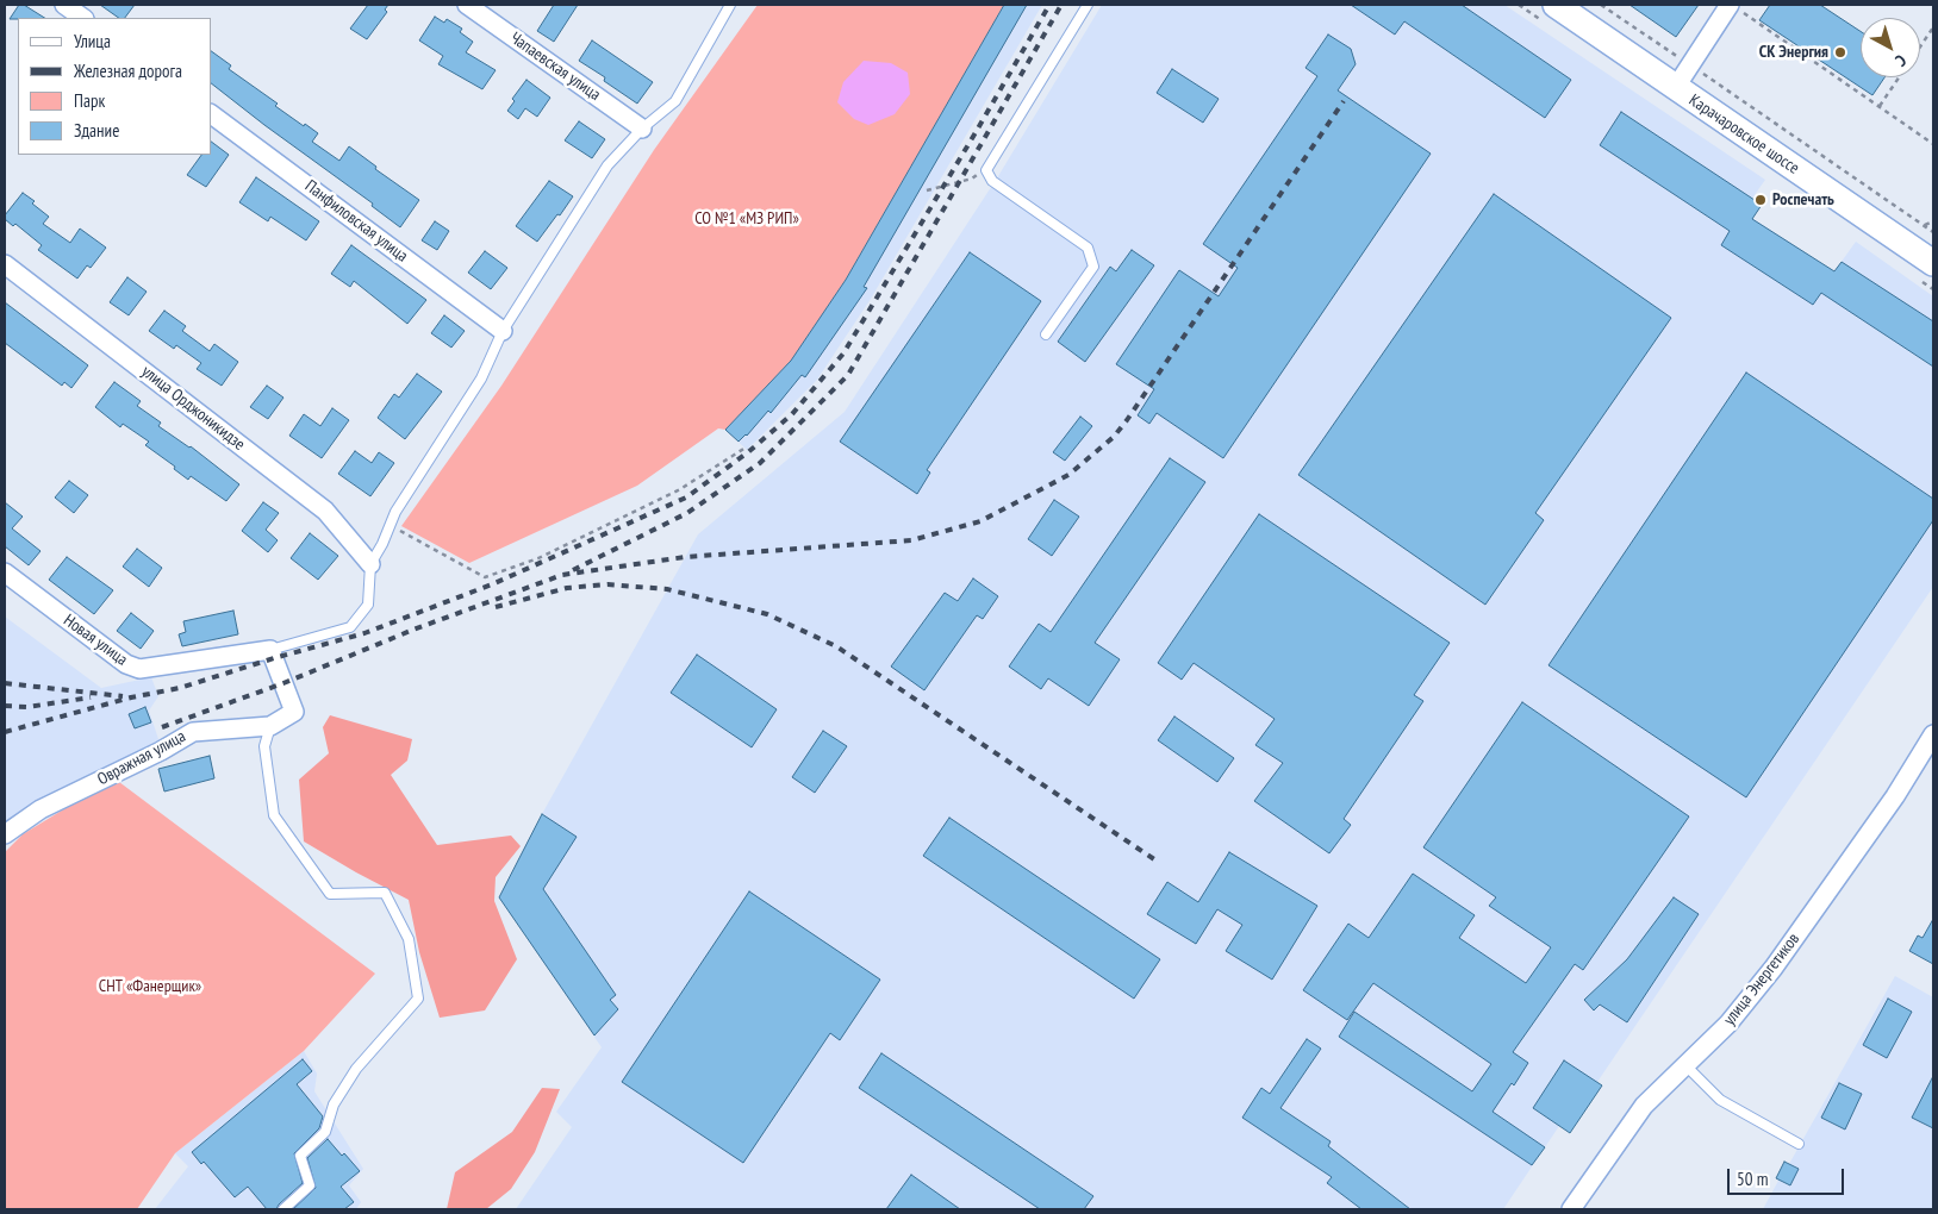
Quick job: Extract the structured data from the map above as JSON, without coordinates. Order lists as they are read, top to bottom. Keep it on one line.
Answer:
{"streets":{"street":["Чапаевская улица","Карачаровское шоссе","Панфиловская улица","улица Орджоникидзе","Новая улица","Овражная улица","улица Энергетиков"]},"parks":["СО №1 «МЗ РИП»","СНТ «Фанерщик»"],"places":["СК Энергия","Роспечать"],"legend":["Улица","Железная дорога","Парк","Здание"],"scale_bar":"50 m","north":"bottom right"}
